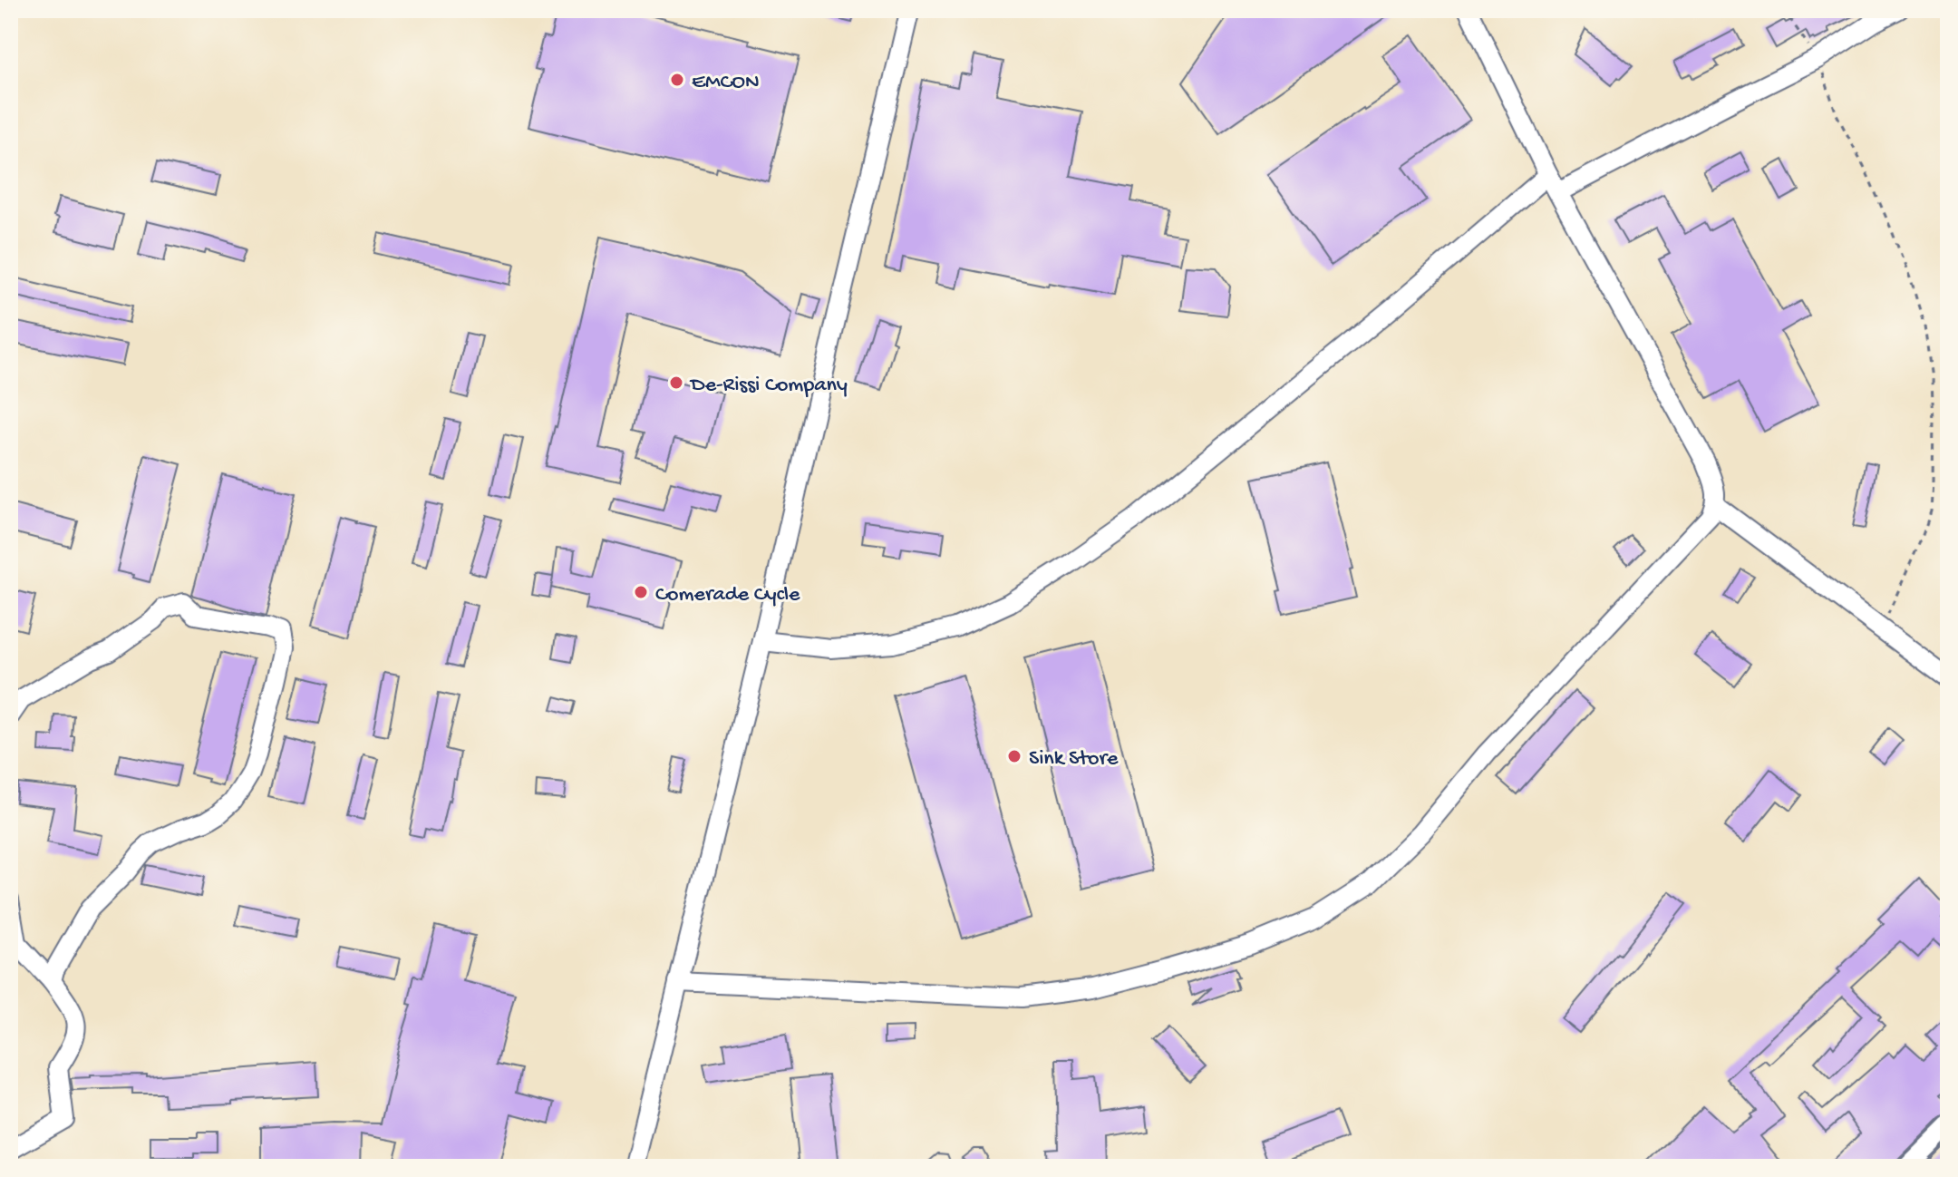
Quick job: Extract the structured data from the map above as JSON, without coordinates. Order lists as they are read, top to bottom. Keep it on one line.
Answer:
{"places":["EMCON","De-Rissi Company","Comerade Cycle","Sink Store"]}
